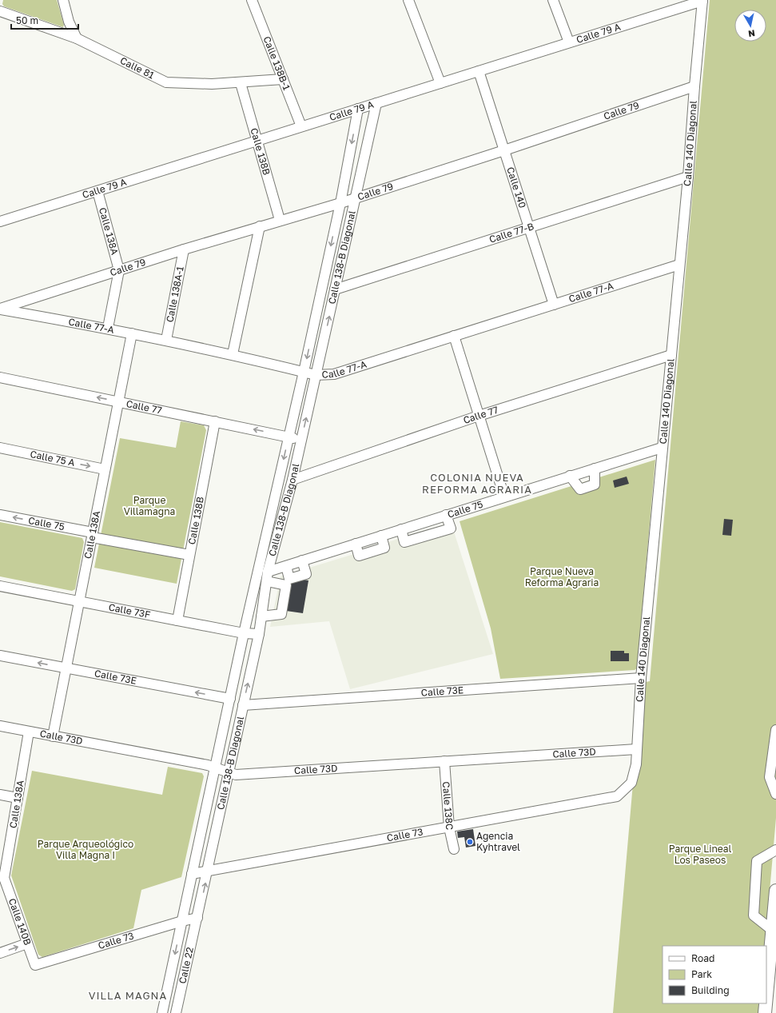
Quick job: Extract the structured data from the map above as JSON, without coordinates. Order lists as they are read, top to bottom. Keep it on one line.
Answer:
{"streets":{"street":["Calle 79 A","Calle 138B-1","Calle 81","Calle 79","Calle 140 Diagonal","Calle 138B","Calle 140","Calle 138A","Calle 77-B","Calle 138-B Diagonal","Calle 77-A","Calle 138A-1","Calle 77","Calle 75 A","Calle 75","Calle 73F","Calle 73E","Calle 73D","Calle 138C","Calle 73","Calle 140B","Calle 22"]},"crossings":[["Calle 79 A","Calle 138B-1"],["Calle 79 A","Calle 140 Diagonal"],["Calle 79 A","Calle 138B"],["Calle 79 A","Calle 140"],["Calle 79 A","Calle 138A"],["Calle 79 A","Calle 138-B Diagonal"],["Calle 138B-1","Calle 81"],["Calle 81","Calle 138B"],["Calle 79","Calle 140 Diagonal"],["Calle 79","Calle 138B"],["Calle 79","Calle 140"],["Calle 79","Calle 138A"],["Calle 79","Calle 138-B Diagonal"],["Calle 79","Calle 77-A"],["Calle 79","Calle 138A-1"],["Calle 140 Diagonal","Calle 77-B"],["Calle 140 Diagonal","Calle 77-A"],["Calle 140 Diagonal","Calle 77"],["Calle 140 Diagonal","Calle 75"],["Calle 140 Diagonal","Calle 73E"],["Calle 140 Diagonal","Calle 73D"],["Calle 140 Diagonal","Calle 73"],["Calle 138B","Calle 77"],["Calle 138B","Calle 75"],["Calle 138B","Calle 73F"],["Calle 140","Calle 77-B"],["Calle 140","Calle 77-A"],["Calle 138A","Calle 77-A"],["Calle 138A","Calle 77"],["Calle 138A","Calle 75 A"],["Calle 138A","Calle 75"],["Calle 138A","Calle 73F"],["Calle 138A","Calle 73E"],["Calle 138A","Calle 73D"],["Calle 138A","Calle 140B"],["Calle 77-B","Calle 138-B Diagonal"],["Calle 138-B Diagonal","Calle 77-A"],["Calle 138-B Diagonal","Calle 77"],["Calle 138-B Diagonal","Calle 75"],["Calle 138-B Diagonal","Calle 73F"],["Calle 138-B Diagonal","Calle 73E"],["Calle 138-B Diagonal","Calle 73D"],["Calle 138-B Diagonal","Calle 73"],["Calle 138-B Diagonal","Calle 22"],["Calle 77-A","Calle 138A-1"],["Calle 73D","Calle 138C"],["Calle 138C","Calle 73"],["Calle 73","Calle 140B"],["Calle 73","Calle 22"]],"one_way":["Calle 75 A","Calle 73E"],"districts":["COLONIA NUEVA REFORMA AGRARIA","VILLA MAGNA"],"parks":["Parque Villamagna","Parque Nueva Reforma Agraria","Parque Arqueológico Villa Magna I","Parque Lineal Los Paseos"],"places":["Agencia Kyhtravel"],"legend":["Road","Park","Building"],"scale_bar":"50 m","north":"bottom"}
